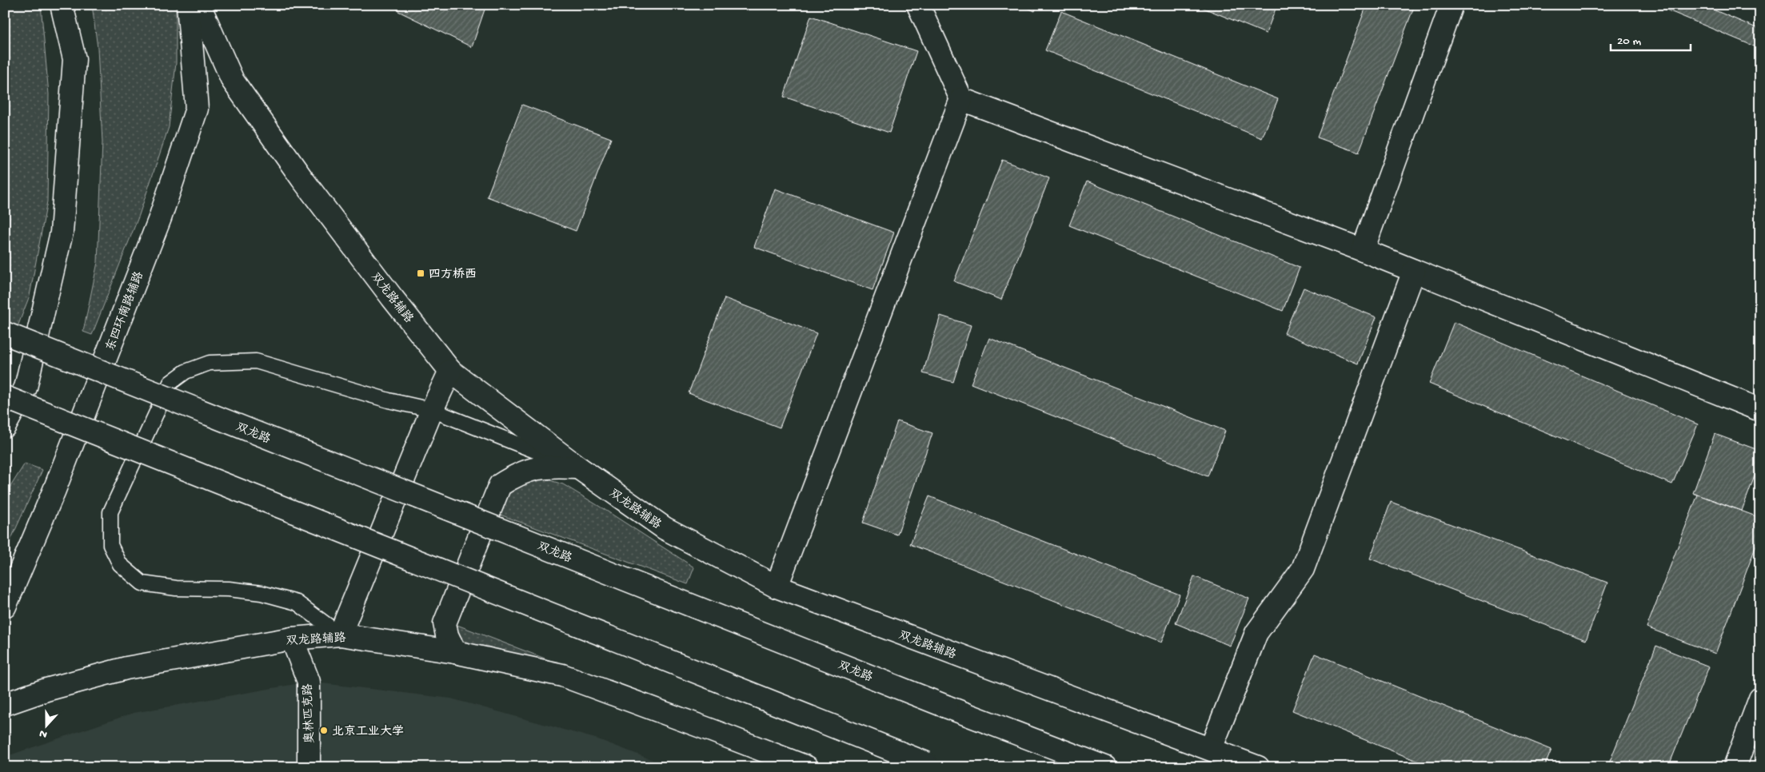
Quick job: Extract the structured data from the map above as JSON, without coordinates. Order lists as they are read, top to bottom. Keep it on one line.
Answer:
{"streets":{"main road":["双龙路辅路","东四环南路辅路","双龙路","奥林匹克路"]},"crossings":[["双龙路辅路","奥林匹克路"]],"places":{"transit":["四方桥西"],"other":["北京工业大学"]},"scale_bar":"20 m","north":"bottom"}
